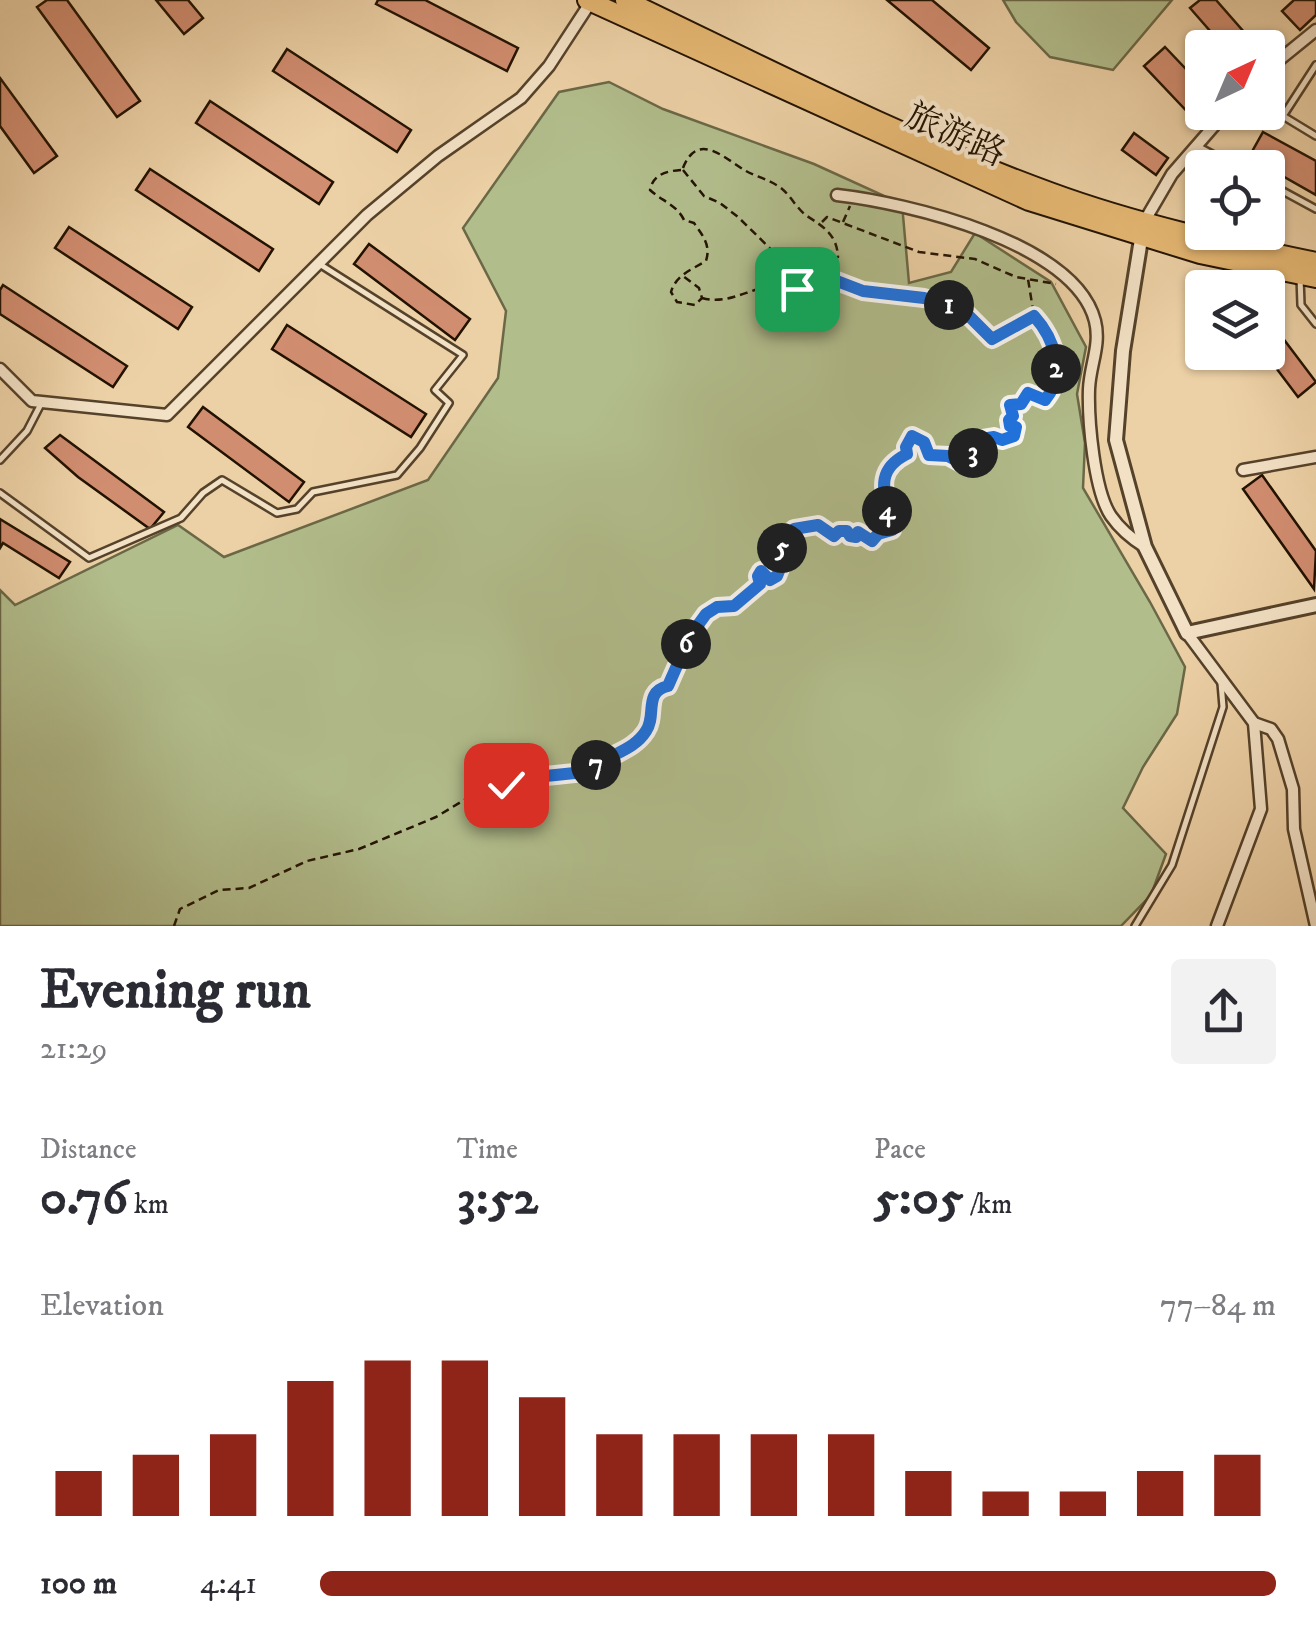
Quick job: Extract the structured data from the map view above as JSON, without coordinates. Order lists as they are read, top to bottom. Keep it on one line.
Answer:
{"streets":{"main road":["旅游路"]},"north":"top right","page":{"pins":["1","2","3","4","5","6","7"],"heading":["Evening run","21:29"],"stats":[["Distance","0.76 km"],["Time","3:52"],["Pace","5:05 /km"]],"chart":["Elevation","77–84 m"],"list":[{"name":"100 m","note":"4:41"}]}}
